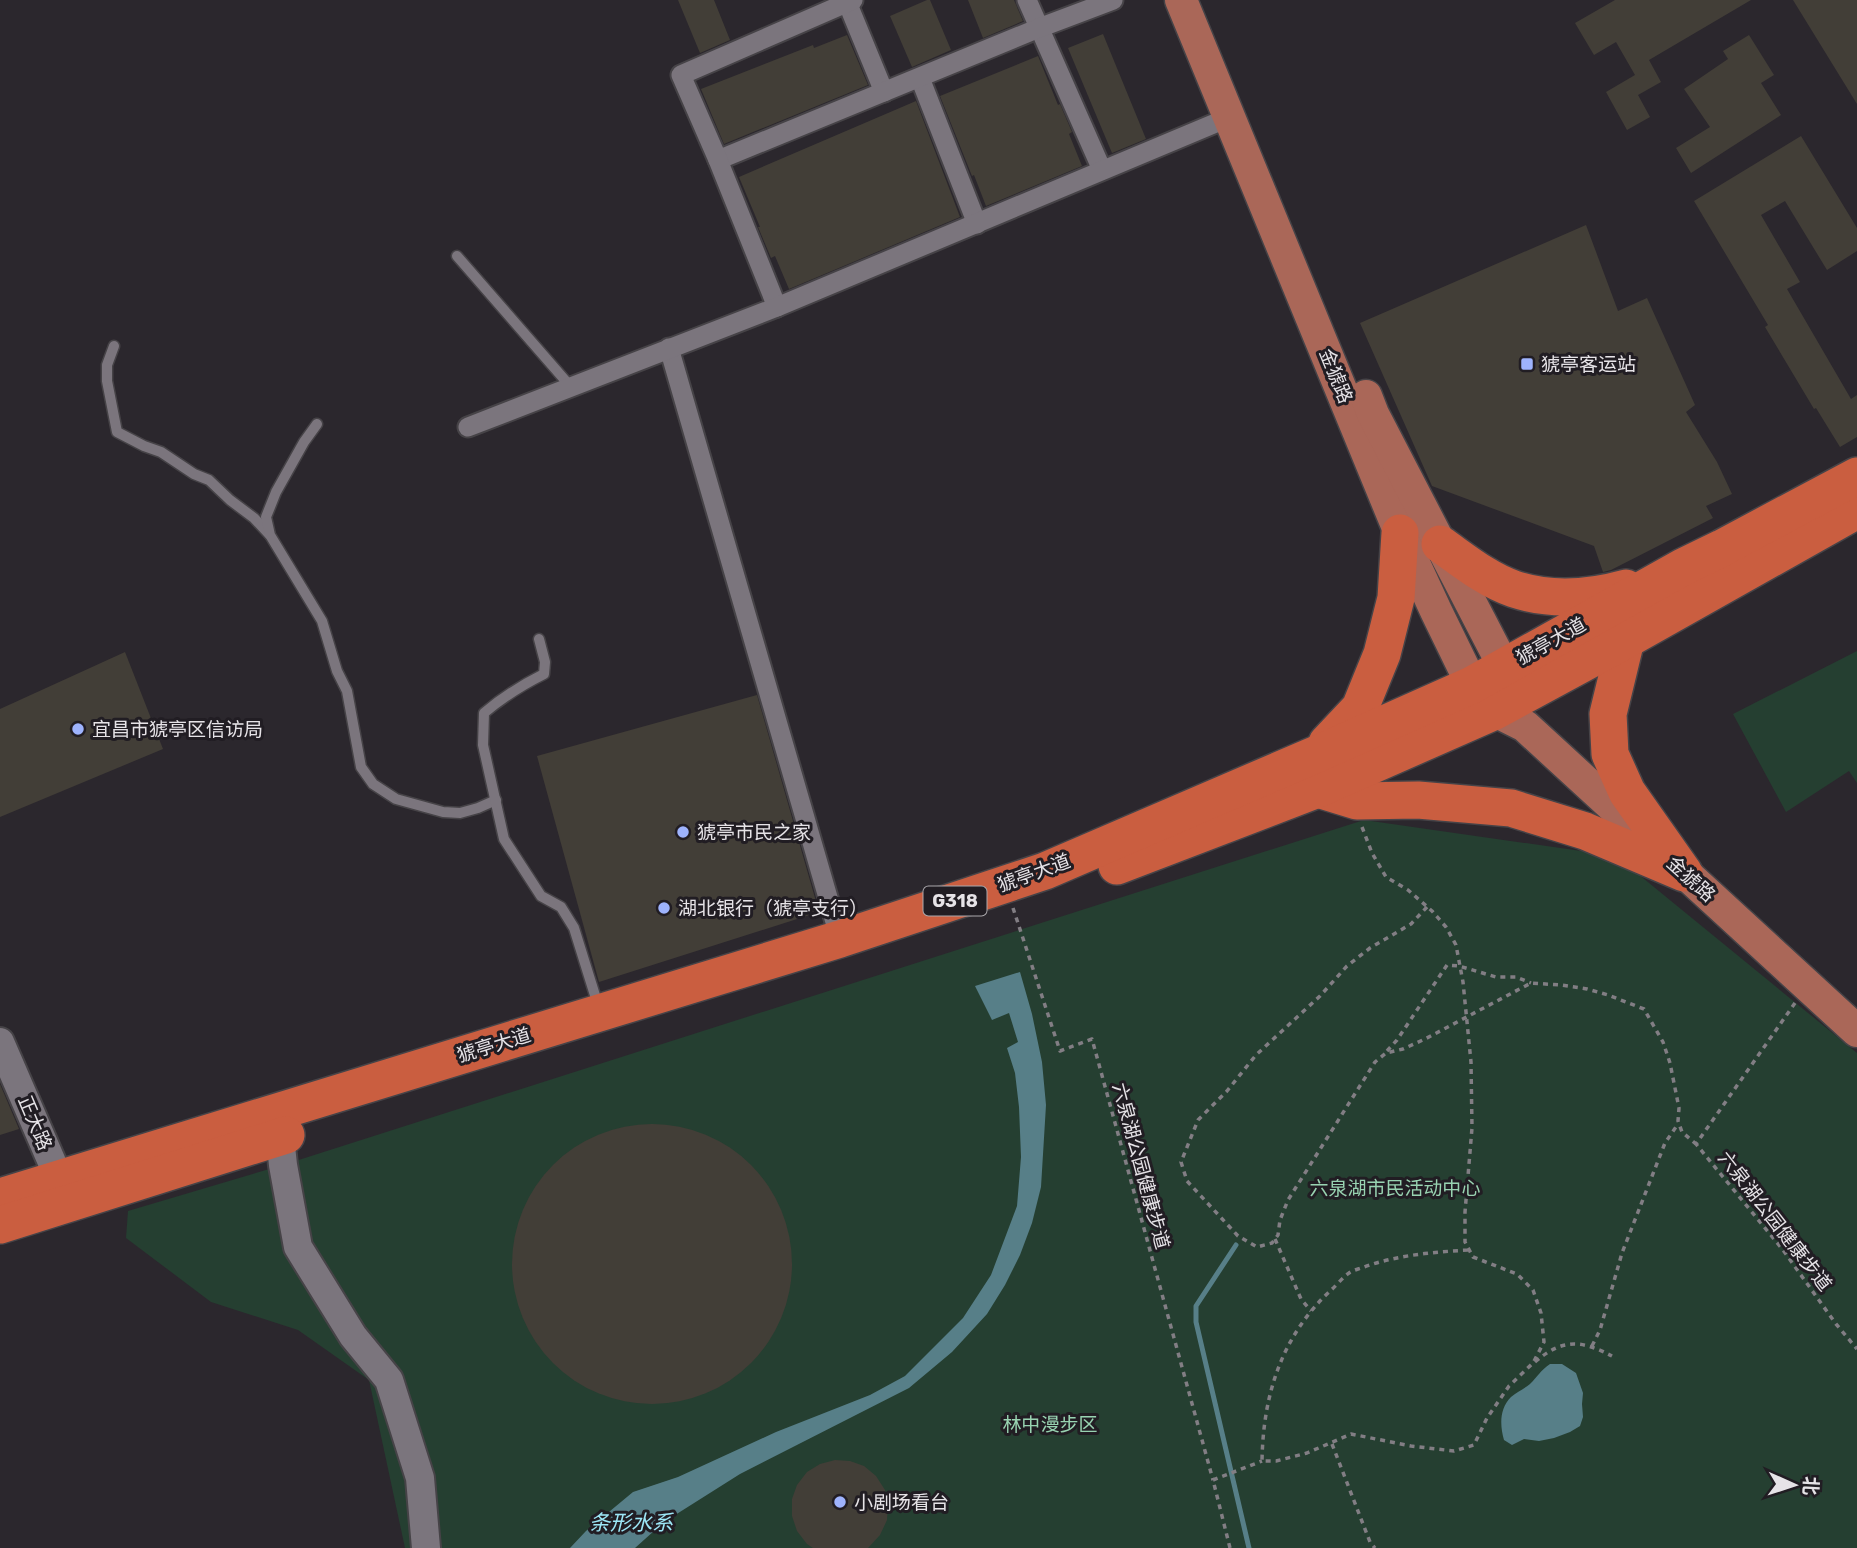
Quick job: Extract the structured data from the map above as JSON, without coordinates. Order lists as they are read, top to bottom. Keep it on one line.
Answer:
{"streets":{"highway":["猇亭大道","G318"],"main road":["金猇路"],"street":["正大路"],"path":["六泉湖公园健康步道"]},"crossings":[["金猇路","猇亭大道"],["猇亭大道","正大路"],["猇亭大道","六泉湖公园健康步道"]],"water":["条形水系"],"parks":["六泉湖市民活动中心","林中漫步区"],"places":{"transit":["猇亭客运站"],"other":["宜昌市猇亭区信访局","猇亭市民之家","湖北银行（猇亭支行）","小剧场看台"]},"north":"right"}
